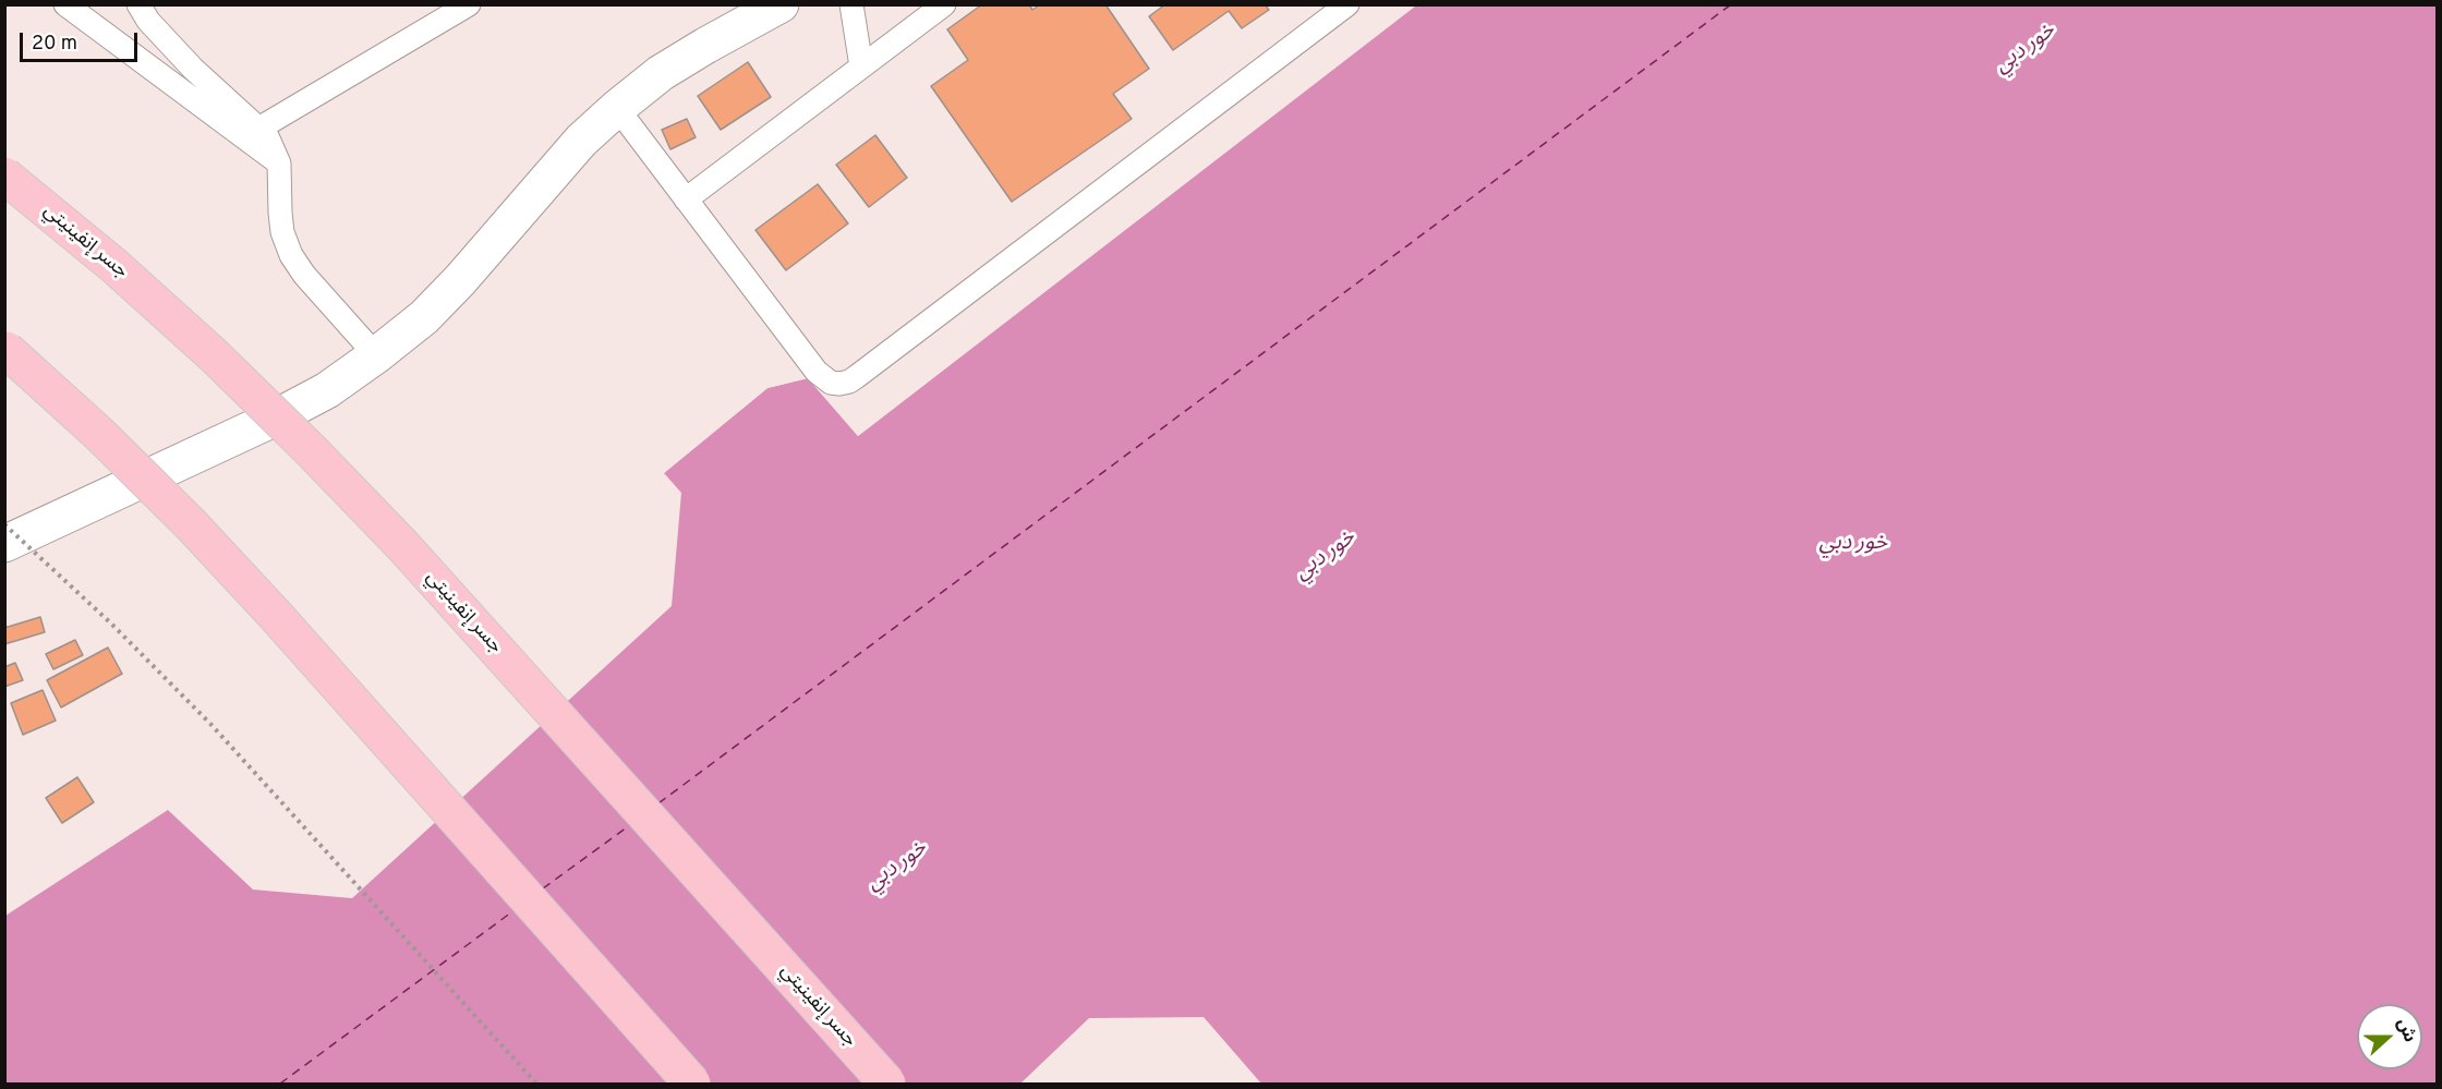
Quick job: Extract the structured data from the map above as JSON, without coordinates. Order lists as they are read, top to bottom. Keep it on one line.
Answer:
{"streets":{"highway":["جسر إنفينيتي"]},"water":["خور دبي"],"scale_bar":"20 m","north":"right"}
